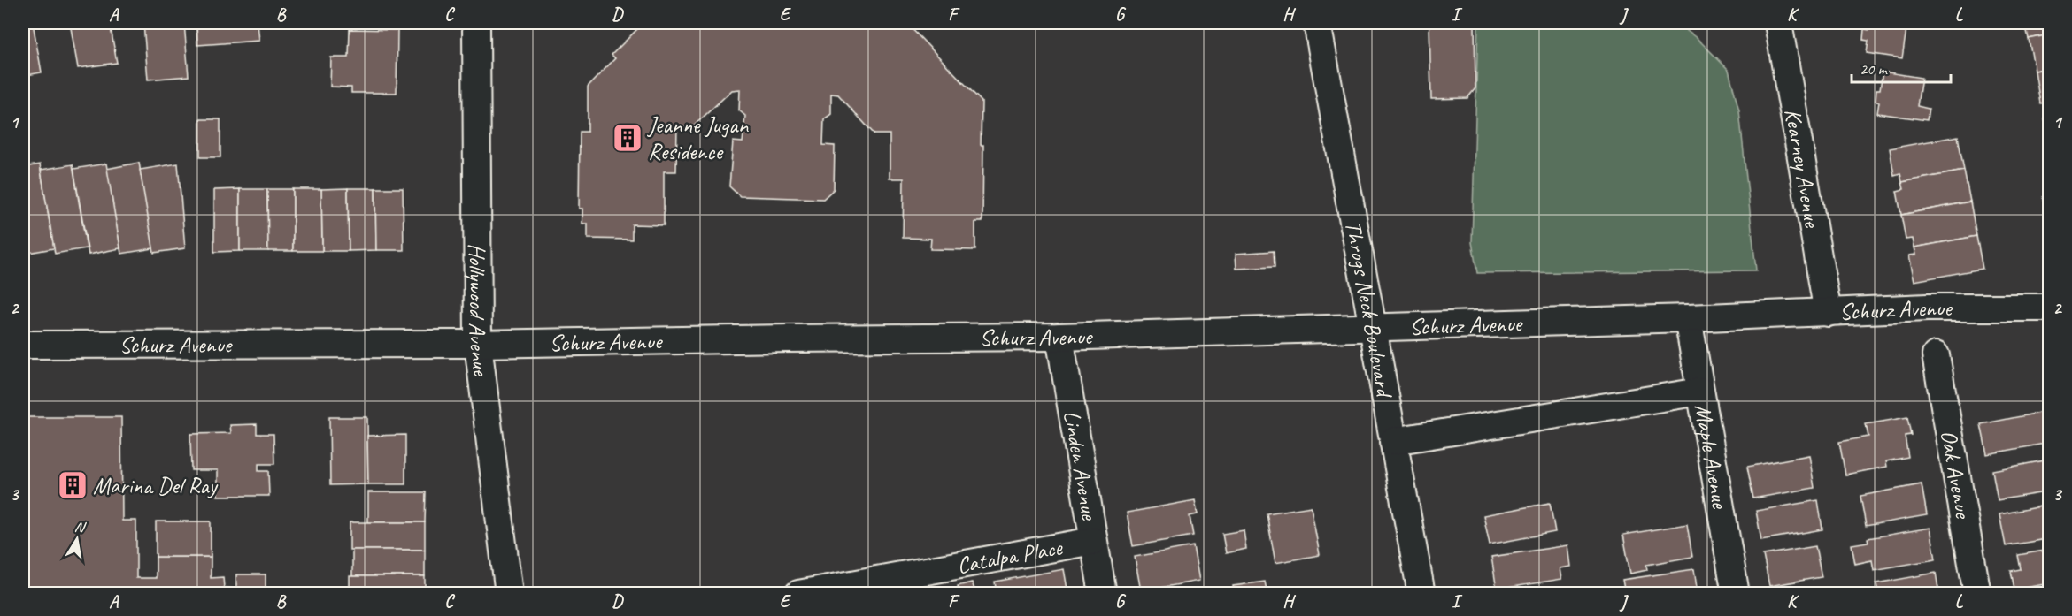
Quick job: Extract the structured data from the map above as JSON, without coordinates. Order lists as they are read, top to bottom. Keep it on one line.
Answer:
{"streets":{"street":["Kearney Avenue","Hollywood Avenue","Throgs Neck Boulevard","Schurz Avenue","Maple Avenue","Linden Avenue","Oak Avenue","Catalpa Place"]},"crossings":[["Kearney Avenue","Schurz Avenue"],["Hollywood Avenue","Schurz Avenue"],["Throgs Neck Boulevard","Schurz Avenue"],["Schurz Avenue","Maple Avenue"],["Schurz Avenue","Linden Avenue"],["Linden Avenue","Catalpa Place"]],"places":{"building":["Jeanne Jugan Residence","Marina Del Ray"]},"scale_bar":"20 m","north":"top","grid":{"columns":["A","B","C","D","E","F","G","H","I","J","K","L"],"rows":["1","2","3"]}}
